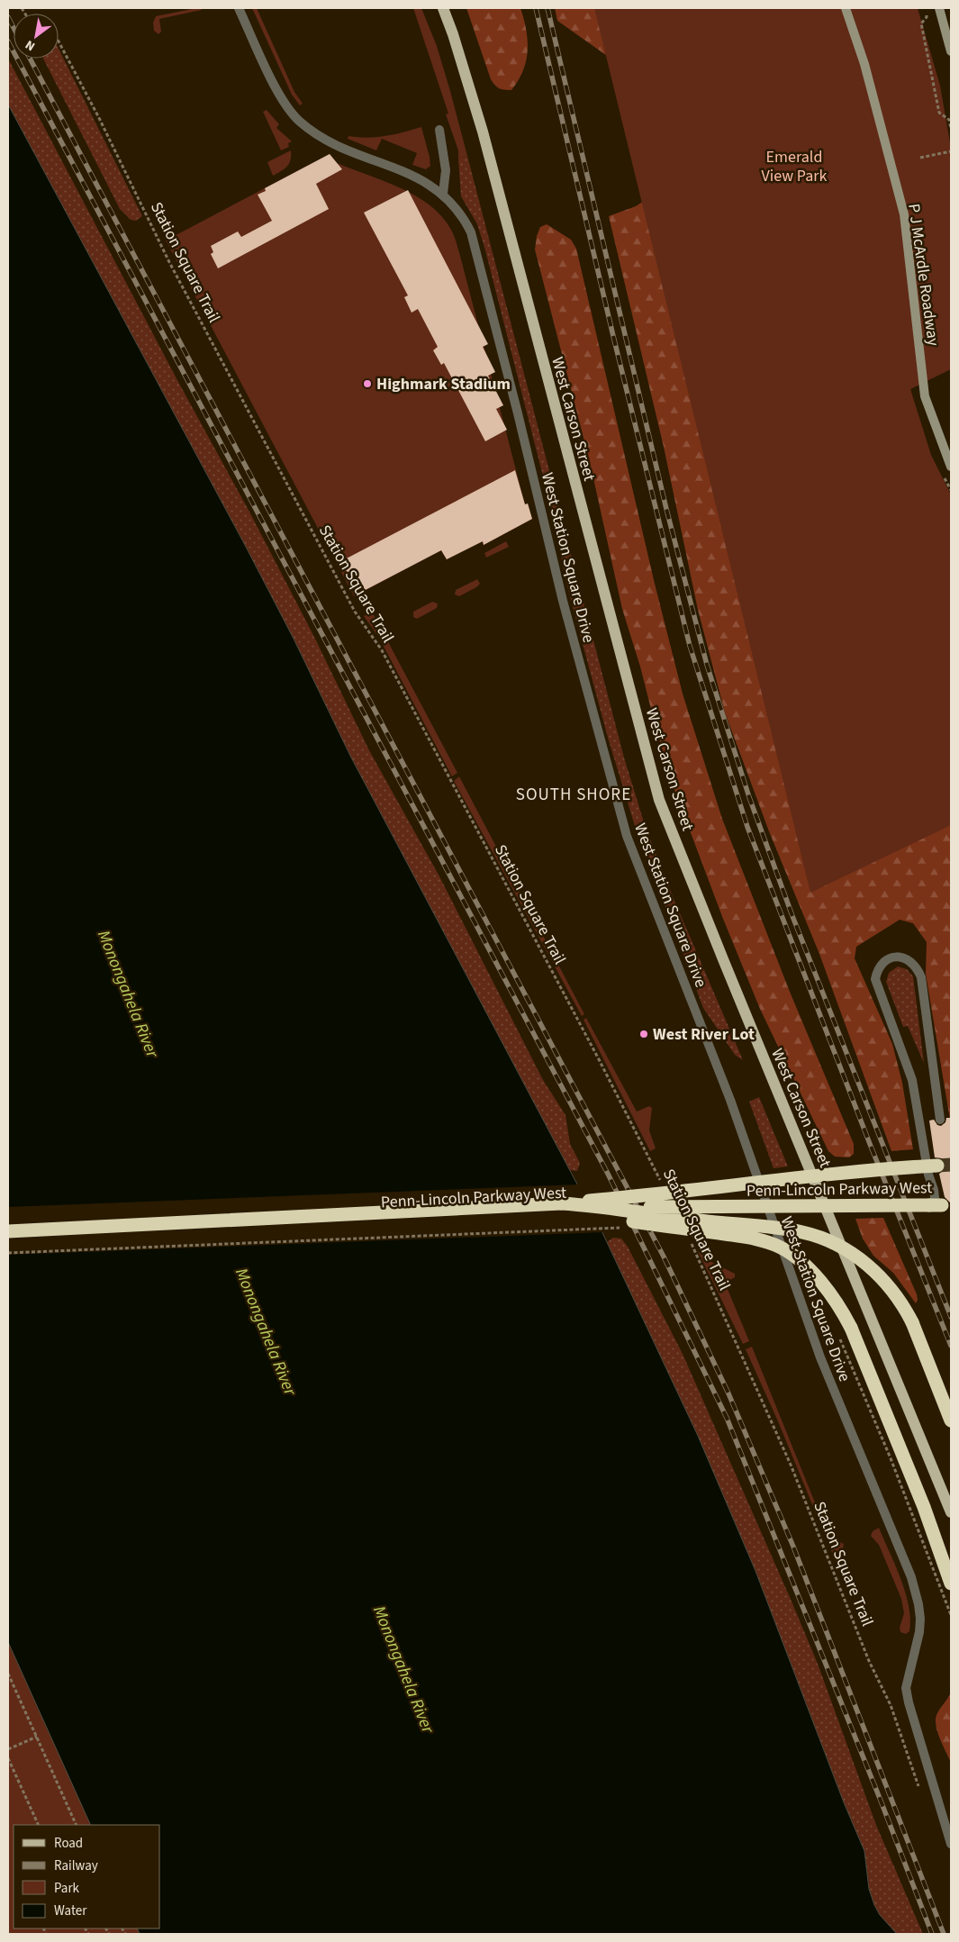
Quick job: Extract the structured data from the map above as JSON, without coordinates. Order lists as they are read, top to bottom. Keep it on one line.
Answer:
{"streets":{"highway":["Penn-Lincoln Parkway West"],"main road":["P J McArdle Roadway","West Carson Street"],"street":["West Station Square Drive"],"path":["Station Square Trail"]},"districts":["SOUTH SHORE"],"water":["Monongahela River"],"parks":["Emerald View Park"],"places":["Highmark Stadium","West River Lot"],"legend":["Road","Railway","Park","Water"],"north":"bottom left"}
